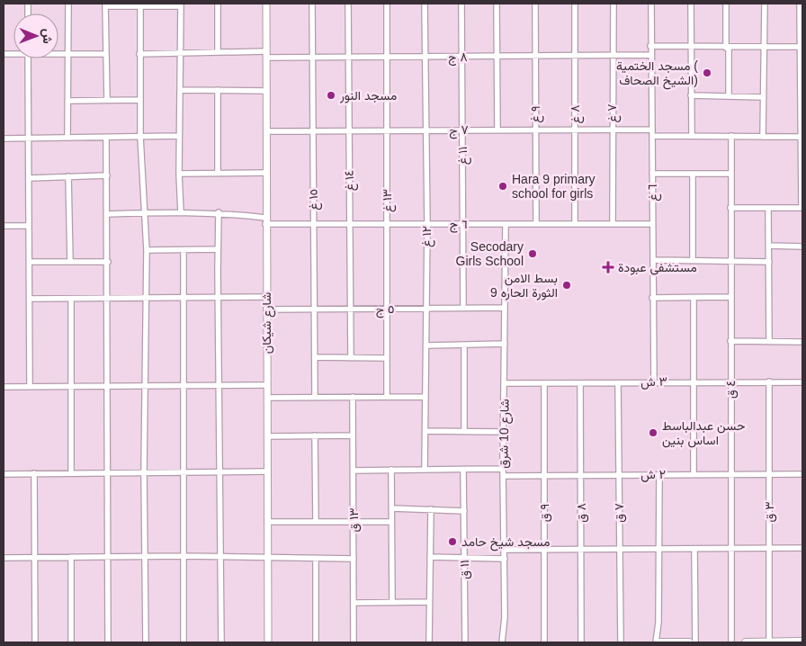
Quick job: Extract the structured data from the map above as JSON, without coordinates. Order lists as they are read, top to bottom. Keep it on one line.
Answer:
{"streets":{"street":["٨ ج","٧ غ","٩ غ","٨ غ","٧ ج","١١ غ","١٤ غ","٦ غ","١٥ غ","١٣ غ","٦ ج","١٢ غ","٥ ج","شارع شيكان","٣ ش","٤ ق","شارع 10 شرق","٢ ش","٣ ق","٩ ق","٨ ق","٧ ق","١٣ ق","١١ ق"]},"crossings":[["٨ ج","٧ غ"],["٨ ج","٩ غ"],["٨ ج","٨ غ"],["٨ ج","١١ غ"],["٨ ج","١٤ غ"],["٨ ج","٦ غ"],["٨ ج","١٥ غ"],["٨ ج","١٣ غ"],["٨ ج","١٢ غ"],["٨ ج","شارع شيكان"],["٧ غ","٧ ج"],["٧ غ","٦ ج"],["٩ غ","٧ ج"],["٩ غ","٦ ج"],["٨ غ","٧ ج"],["٨ غ","٦ ج"],["٧ ج","١١ غ"],["٧ ج","١٤ غ"],["٧ ج","٦ غ"],["٧ ج","١٥ غ"],["٧ ج","١٣ غ"],["٧ ج","١٢ غ"],["٧ ج","شارع شيكان"],["٧ ج","٤ ق"],["١١ غ","٦ ج"],["١١ غ","٥ ج"],["١٤ غ","٦ ج"],["١٤ غ","٥ ج"],["٦ غ","٦ ج"],["٦ غ","٣ ش"],["١٥ غ","٦ ج"],["١٥ غ","٥ ج"],["١٣ غ","٦ ج"],["١٣ غ","٥ ج"],["٦ ج","١٢ غ"],["٦ ج","شارع شيكان"],["٦ ج","شارع 10 شرق"],["١٢ غ","٥ ج"],["٥ ج","شارع شيكان"],["٥ ج","شارع 10 شرق"],["٣ ش","٤ ق"],["٣ ش","شارع 10 شرق"],["٣ ش","٣ ق"],["٣ ش","٩ ق"],["٣ ش","٨ ق"],["٣ ش","٧ ق"],["٤ ق","٢ ش"],["شارع 10 شرق","٢ ش"],["٢ ش","٣ ق"],["٢ ش","٩ ق"],["٢ ش","٨ ق"],["٢ ش","٧ ق"]],"places":{"other":["مسجد الختمية ( الشيخ الصحاف)","مسجد النور","Hara 9 primary school for girls","Secodary Girls School","بسط الامن الثورة الحاره 9","حسن عبدالباسط اساس بنين","مسجد شيخ حامد"],"health":["مستشفى عبودة"]},"north":"right"}
